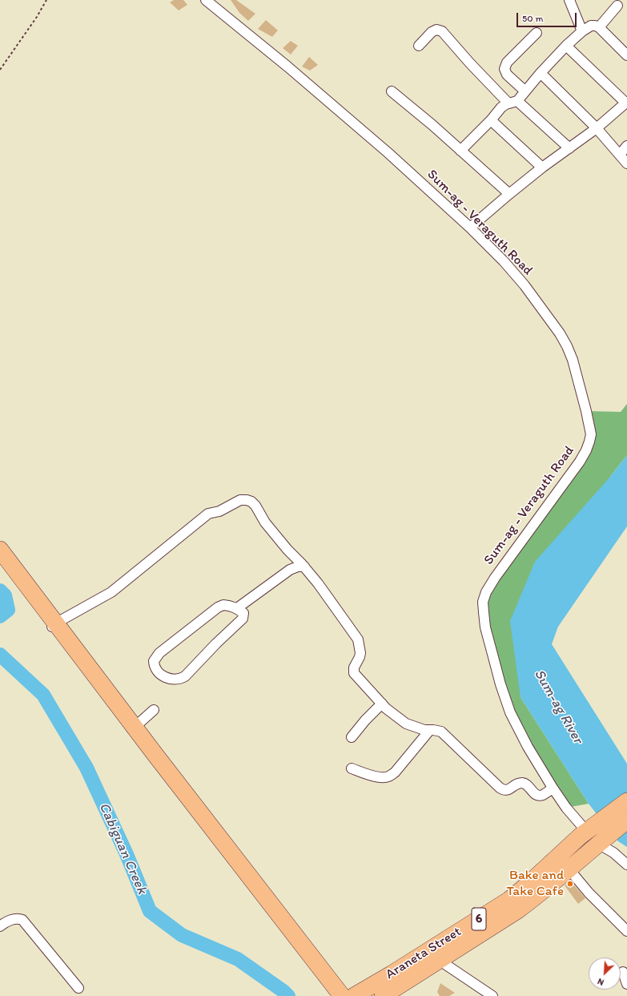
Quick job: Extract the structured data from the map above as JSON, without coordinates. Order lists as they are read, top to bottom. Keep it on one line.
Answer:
{"streets":{"highway":["6","Araneta Street"],"street":["Sum-ag - Veraguth Road"]},"crossings":[["Sum-ag - Veraguth Road","Araneta Street"]],"water":["Sum-ag River","Cabiguan Creek"],"places":["Bake and Take Cafe"],"scale_bar":"50 m","north":"bottom left"}
